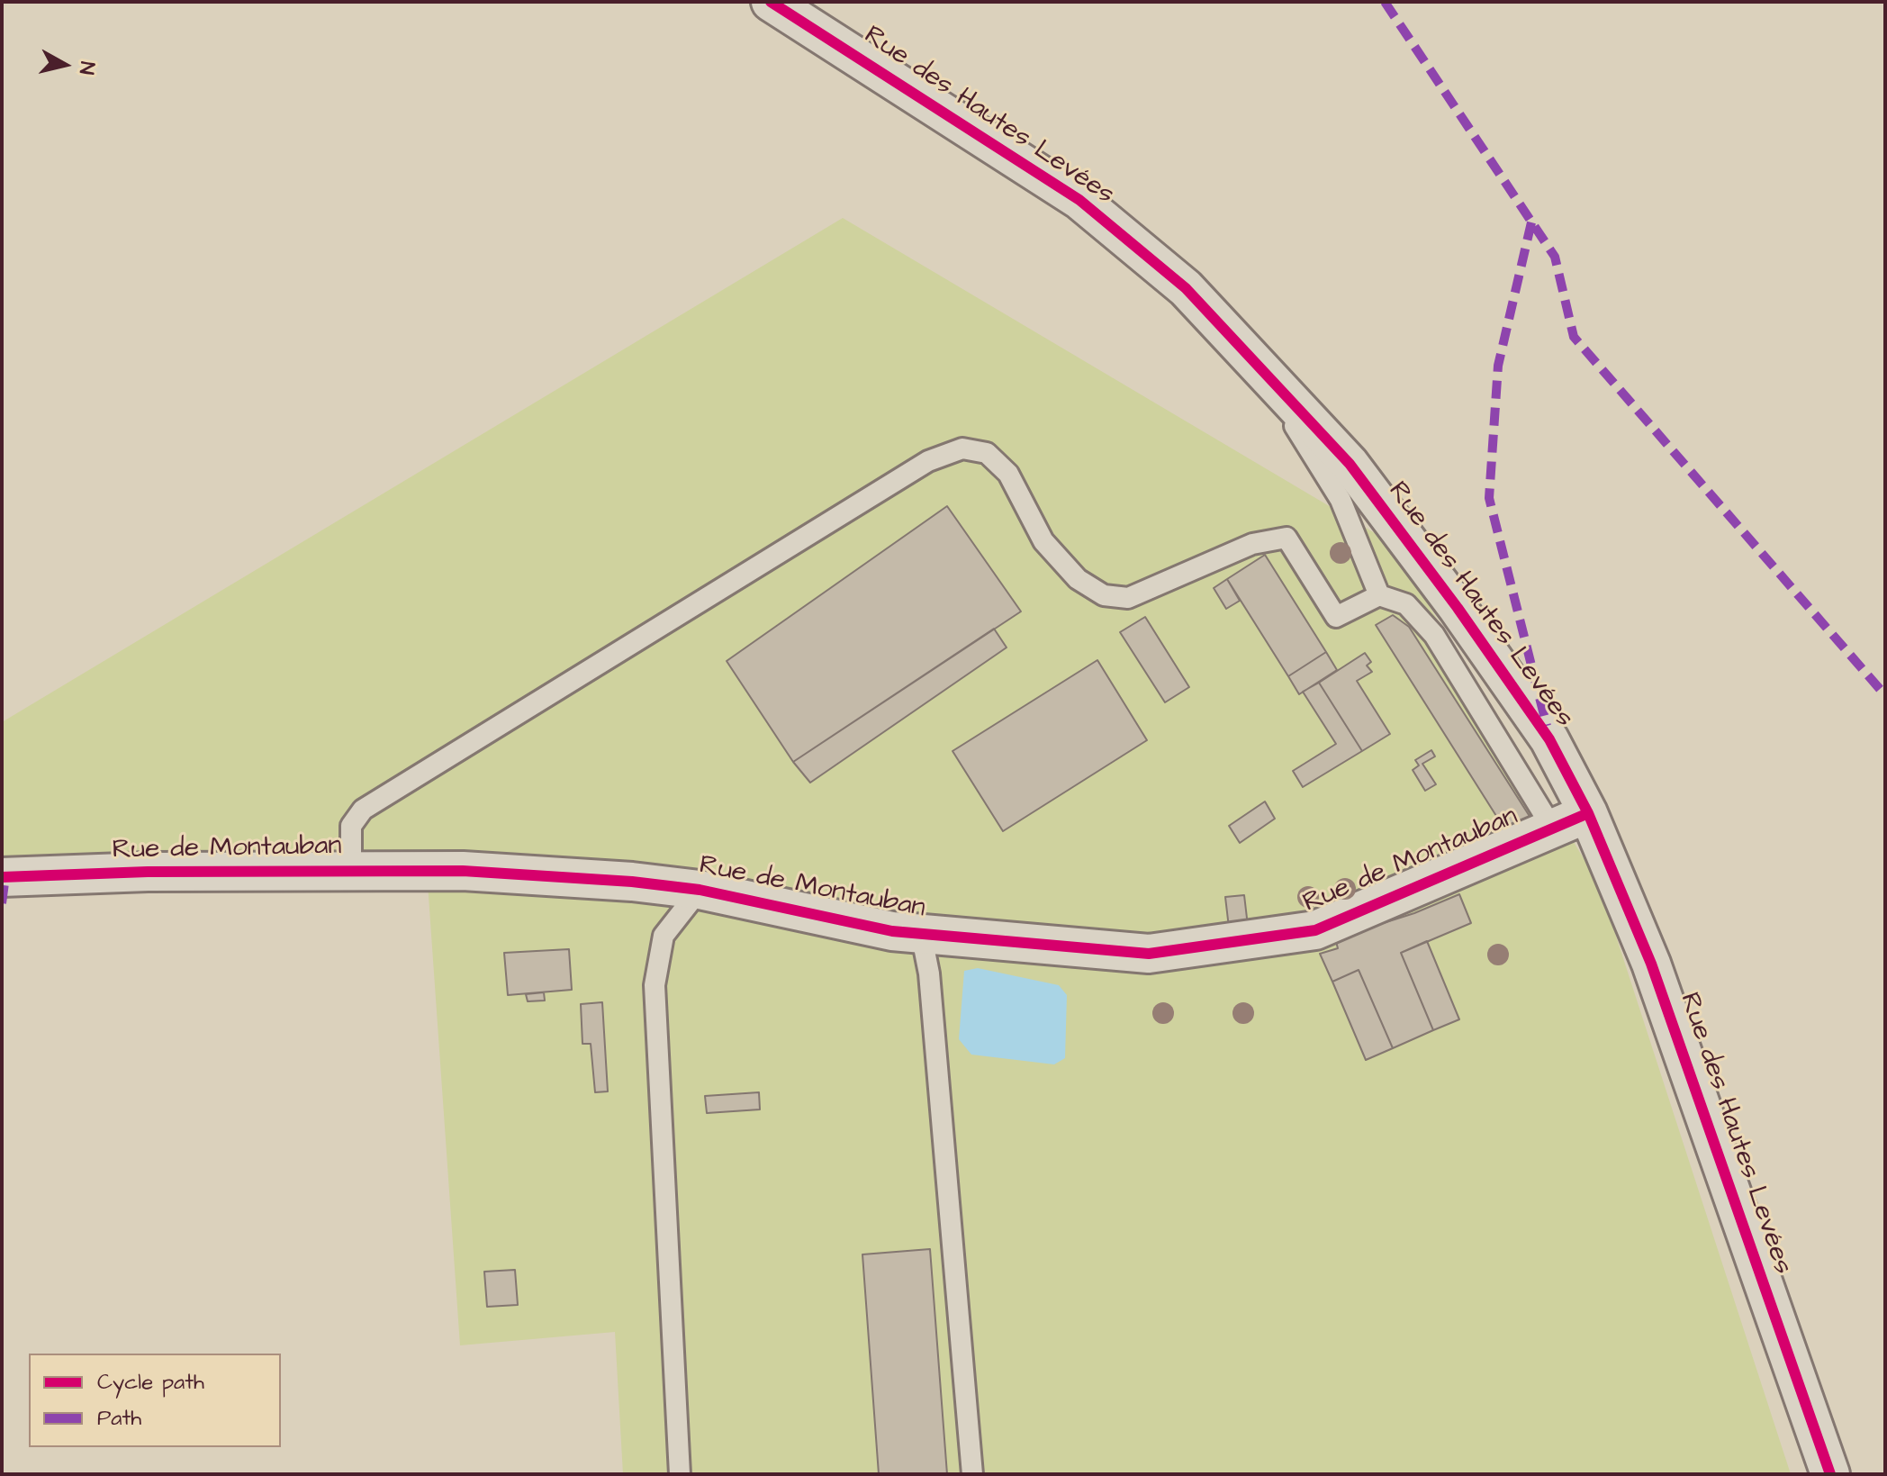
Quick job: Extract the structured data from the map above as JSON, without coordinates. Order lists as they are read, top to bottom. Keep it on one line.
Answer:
{"streets":{"street":["Rue des Hautes Levées","Rue de Montauban"]},"crossings":[["Rue des Hautes Levées","Rue de Montauban"]],"legend":["Cycle path","Path"],"north":"right"}
